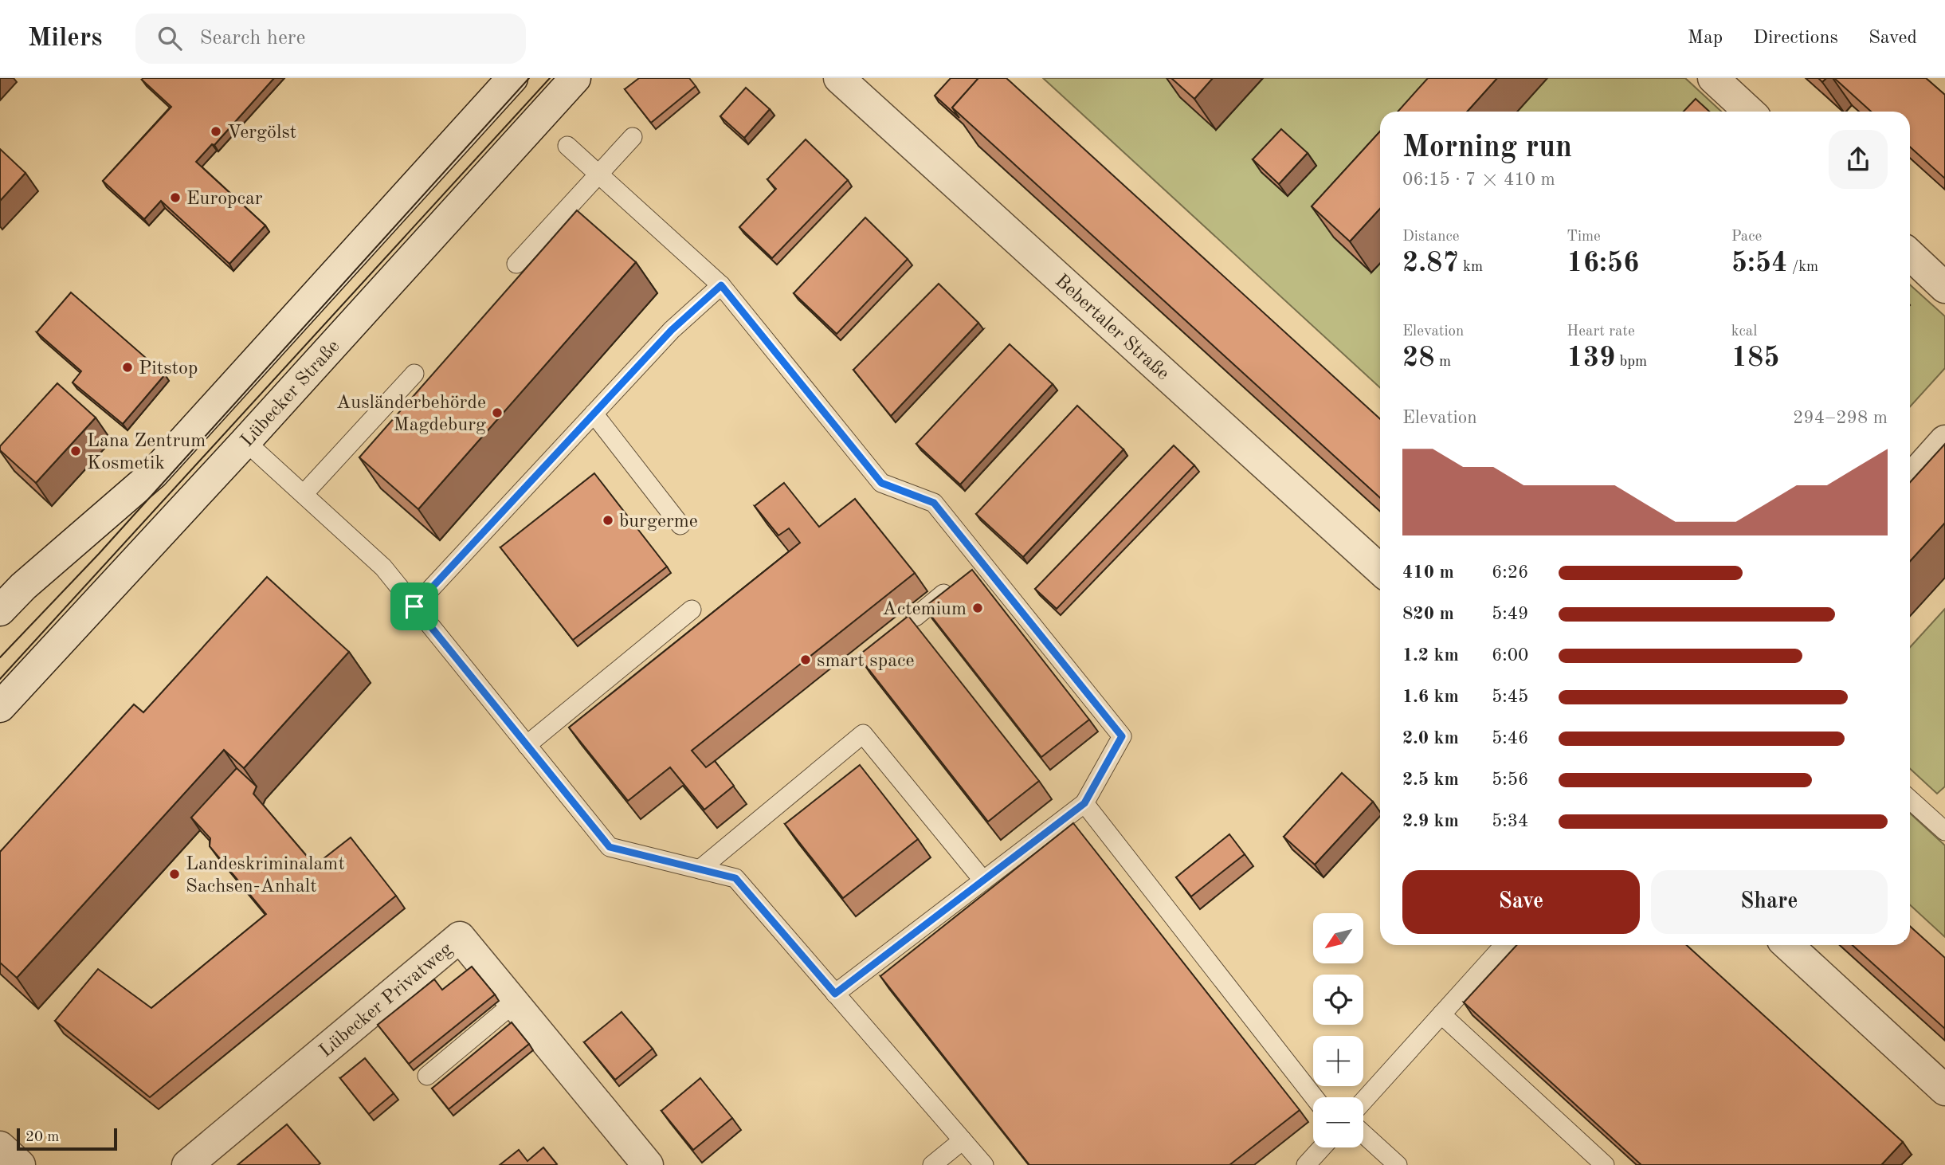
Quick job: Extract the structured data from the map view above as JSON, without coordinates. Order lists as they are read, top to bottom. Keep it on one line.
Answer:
{"streets":{"street":["Bebertaler Straße","Lübecker Straße","Lübecker Privatweg"]},"places":["Vergölst","Europcar","Pitstop","Ausländerbehörde Magdeburg","Lana Zentrum Kosmetik","burgerme","Actemium","smart space","Landeskriminalamt Sachsen-Anhalt"],"scale_bar":"20 m","north":"bottom left","page":{"header":"Milers","search":"Search here","nav":["Map","Directions","Saved"],"heading":["Morning run","06:15 · 7 × 410 m"],"stats":[["Distance","2.87 km"],["Time","16:56"],["Pace","5:54 /km"],["Elevation","28 m"],["Heart rate","139 bpm"],["kcal","185"]],"chart":["Elevation","294–298 m"],"list":[{"name":"410 m","note":"6:26"},{"name":"820 m","note":"5:49"},{"name":"1.2 km","note":"6:00"},{"name":"1.6 km","note":"5:45"},{"name":"2.0 km","note":"5:46"},{"name":"2.5 km","note":"5:56"},{"name":"2.9 km","note":"5:34"}],"buttons":["Save","Share"],"map_buttons":["+","−"],"scale":"20 m"}}
